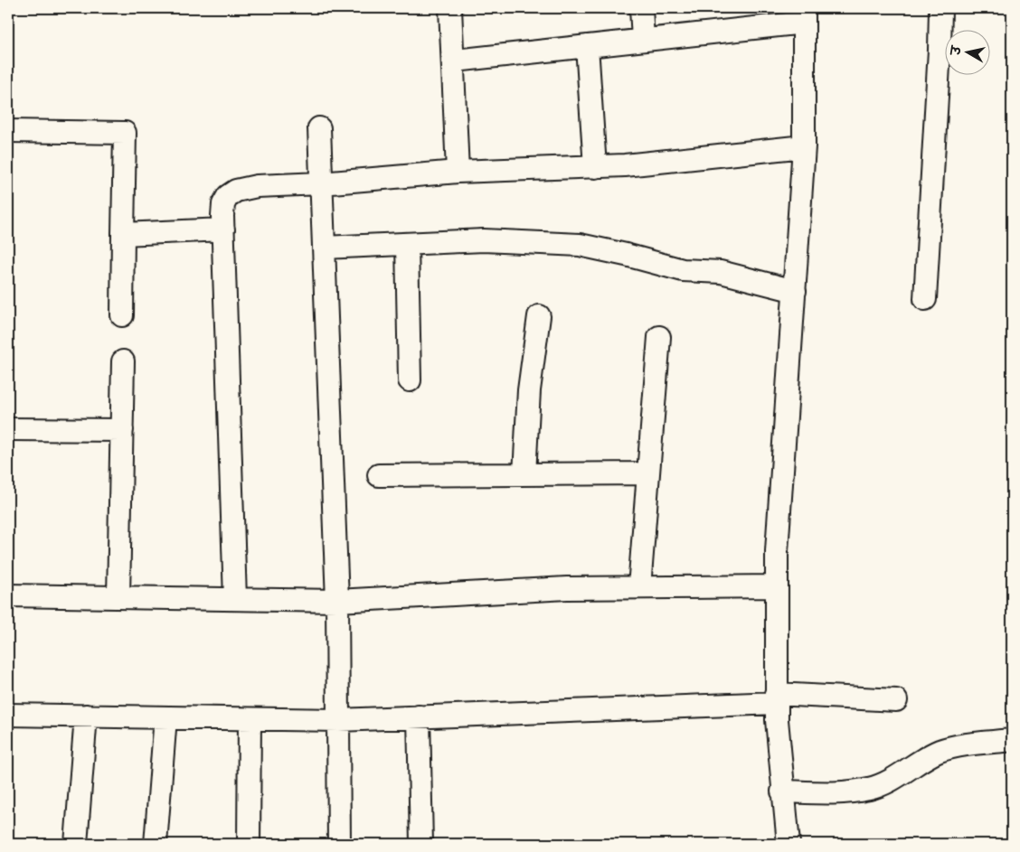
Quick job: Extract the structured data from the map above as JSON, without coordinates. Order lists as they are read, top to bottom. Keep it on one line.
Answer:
{"north":"left"}
